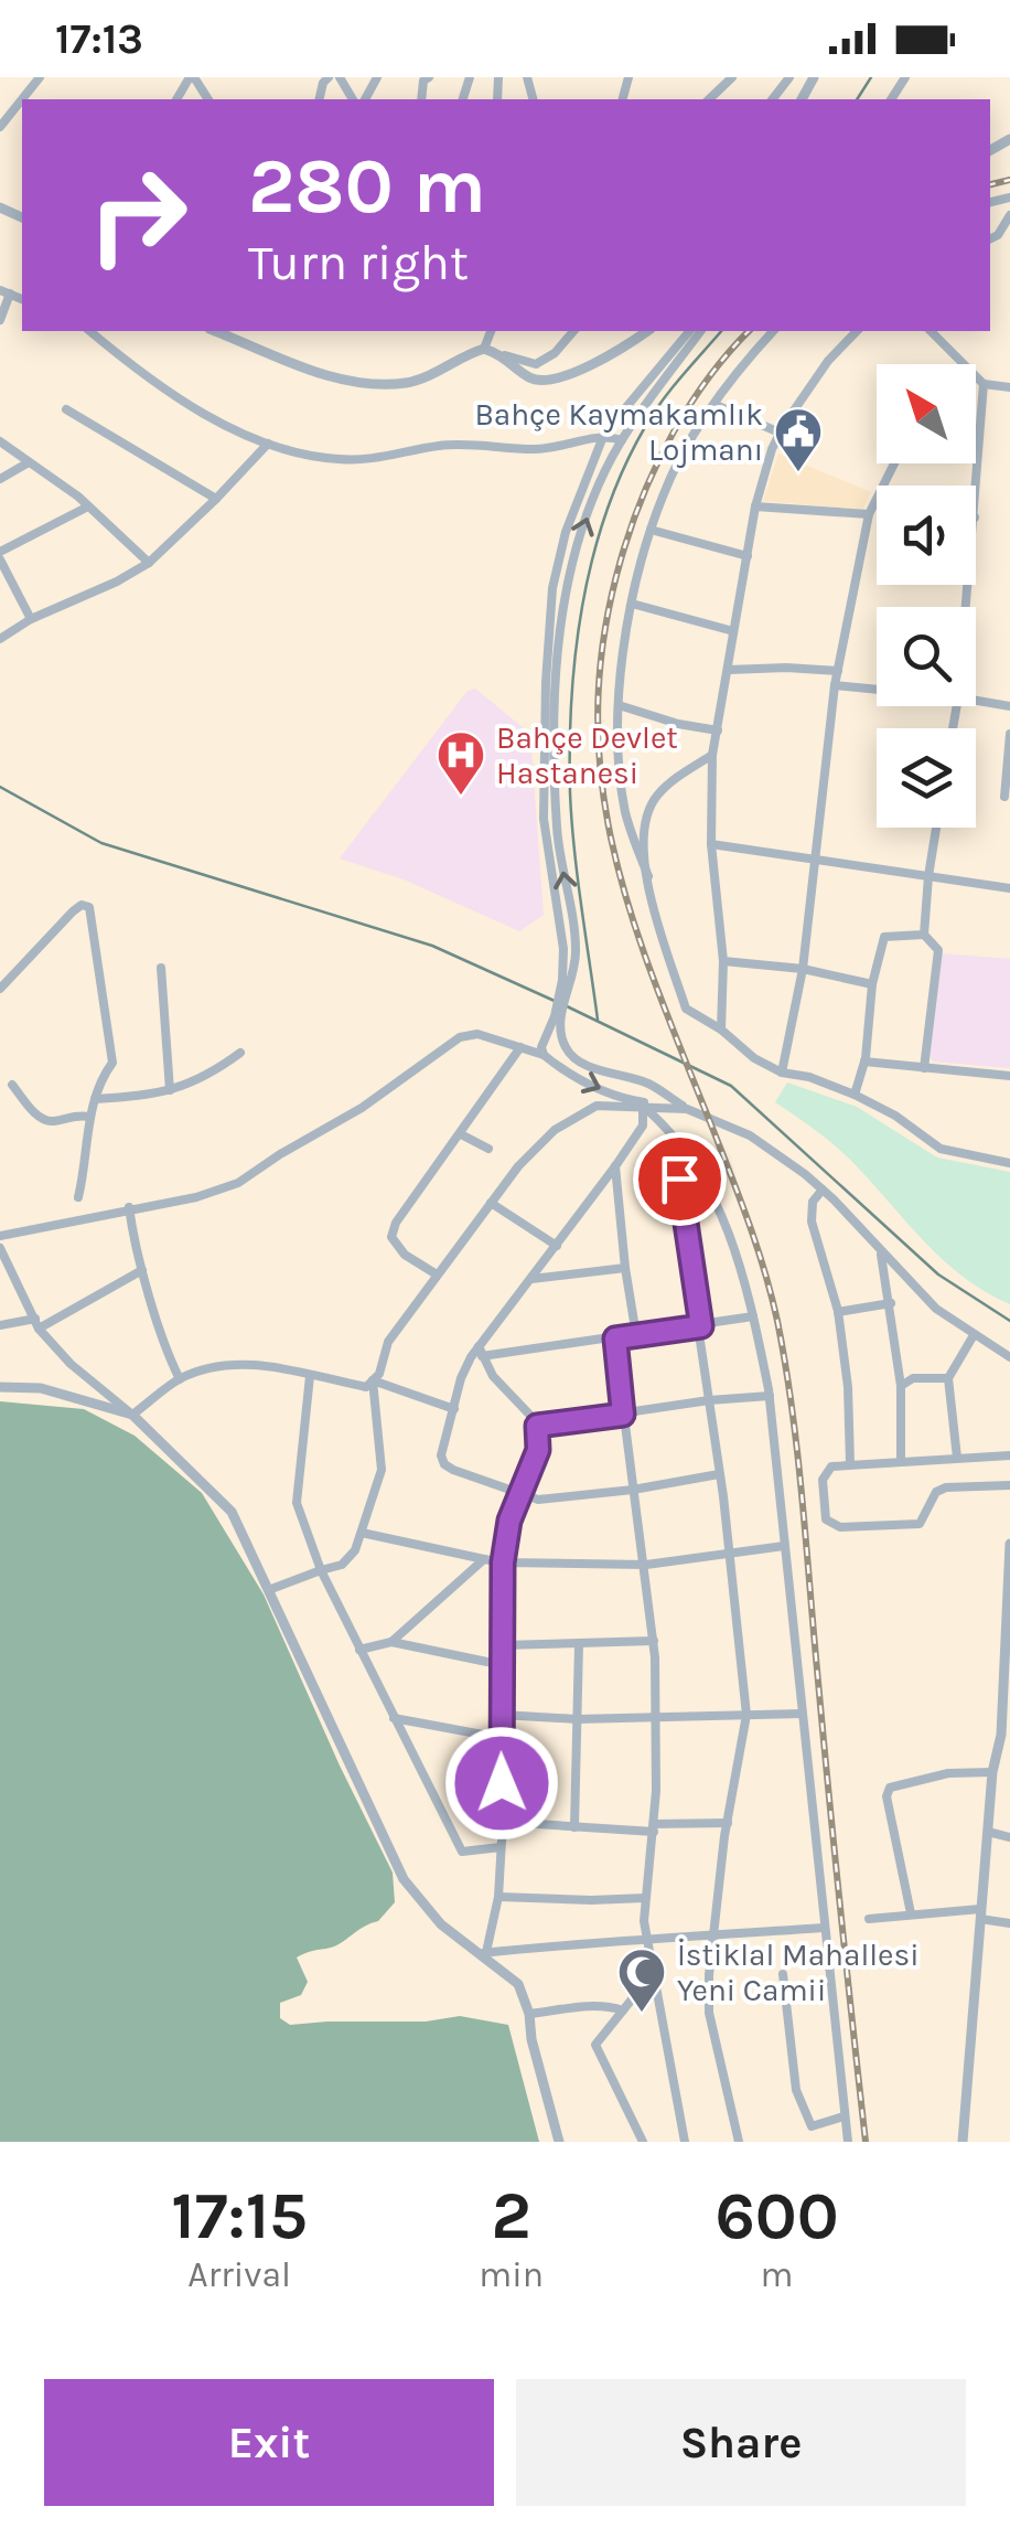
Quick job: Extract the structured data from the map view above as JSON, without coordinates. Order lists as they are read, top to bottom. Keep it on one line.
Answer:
{"places":{"public building":["Bahçe Kaymakamlık Lojmanı"],"hospital":["Bahçe Devlet Hastanesi"],"mosque":["İstiklal Mahallesi Yeni Camii"]},"north":"top left","page":{"status":"17:13","turn":["280 m","Turn right"],"eta":["17:15","Arrival","2","min","600","m"],"buttons":["Exit","Share"]}}
